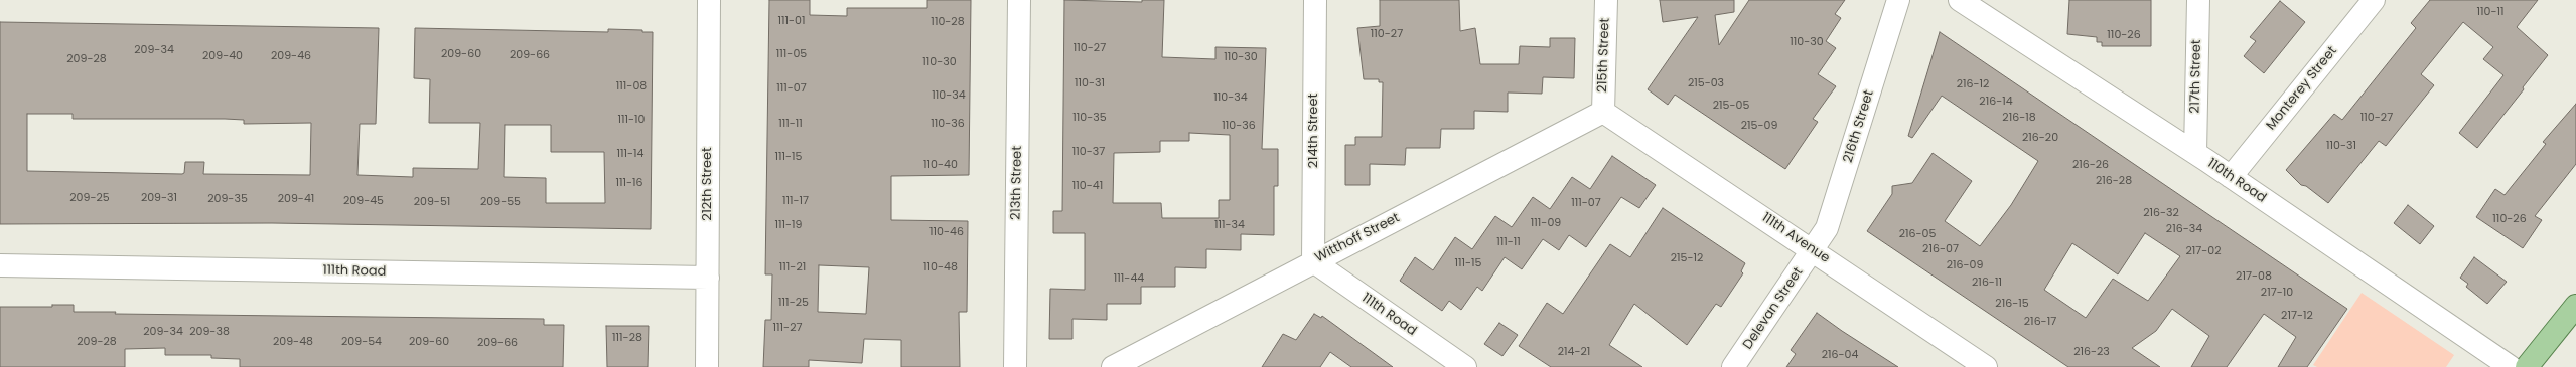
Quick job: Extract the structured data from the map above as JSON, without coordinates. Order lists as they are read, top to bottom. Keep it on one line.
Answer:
{"streets":{"street":["215th Street","217th Street","Monterey Street","216th Street","214th Street","110th Road","213th Street","212th Street","Witthoff Street","111th Avenue","111th Road","Delevan Street"]},"crossings":[["215th Street","Witthoff Street"],["215th Street","111th Avenue"],["217th Street","110th Road"],["Monterey Street","110th Road"],["216th Street","111th Avenue"],["216th Street","Delevan Street"],["214th Street","Witthoff Street"],["214th Street","111th Road"],["212th Street","111th Road"],["Witthoff Street","111th Avenue"],["Witthoff Street","111th Road"],["111th Avenue","Delevan Street"]],"house_numbers":["110-11","111-01","110-28","110-27","110-26","110-30","110-27","209-34","209-60","111-05","209-66","209-40","209-46","110-30","209-28","110-30","110-31","215-03","216-12","111-08","111-07","110-34","110-34","216-14","215-05","110-35","216-18","110-27","111-10","111-11","110-36","110-36","215-09","216-20","110-31","110-37","111-14","111-15","110-40","216-26","216-28","111-16","110-41","209-25","209-31","209-35","209-41","209-45","111-17","209-51","209-55","111-07","216-32","110-26","111-09","111-19","111-34","216-34","110-46","216-05","111-11","216-07","217-02","215-12","111-15","216-09","111-21","110-48","217-08","111-44","216-11","217-10","111-25","216-15","217-12","216-17","111-27","209-34","209-38","111-28","209-28","209-48","209-54","209-60","209-66","214-21","216-23","216-04"]}
